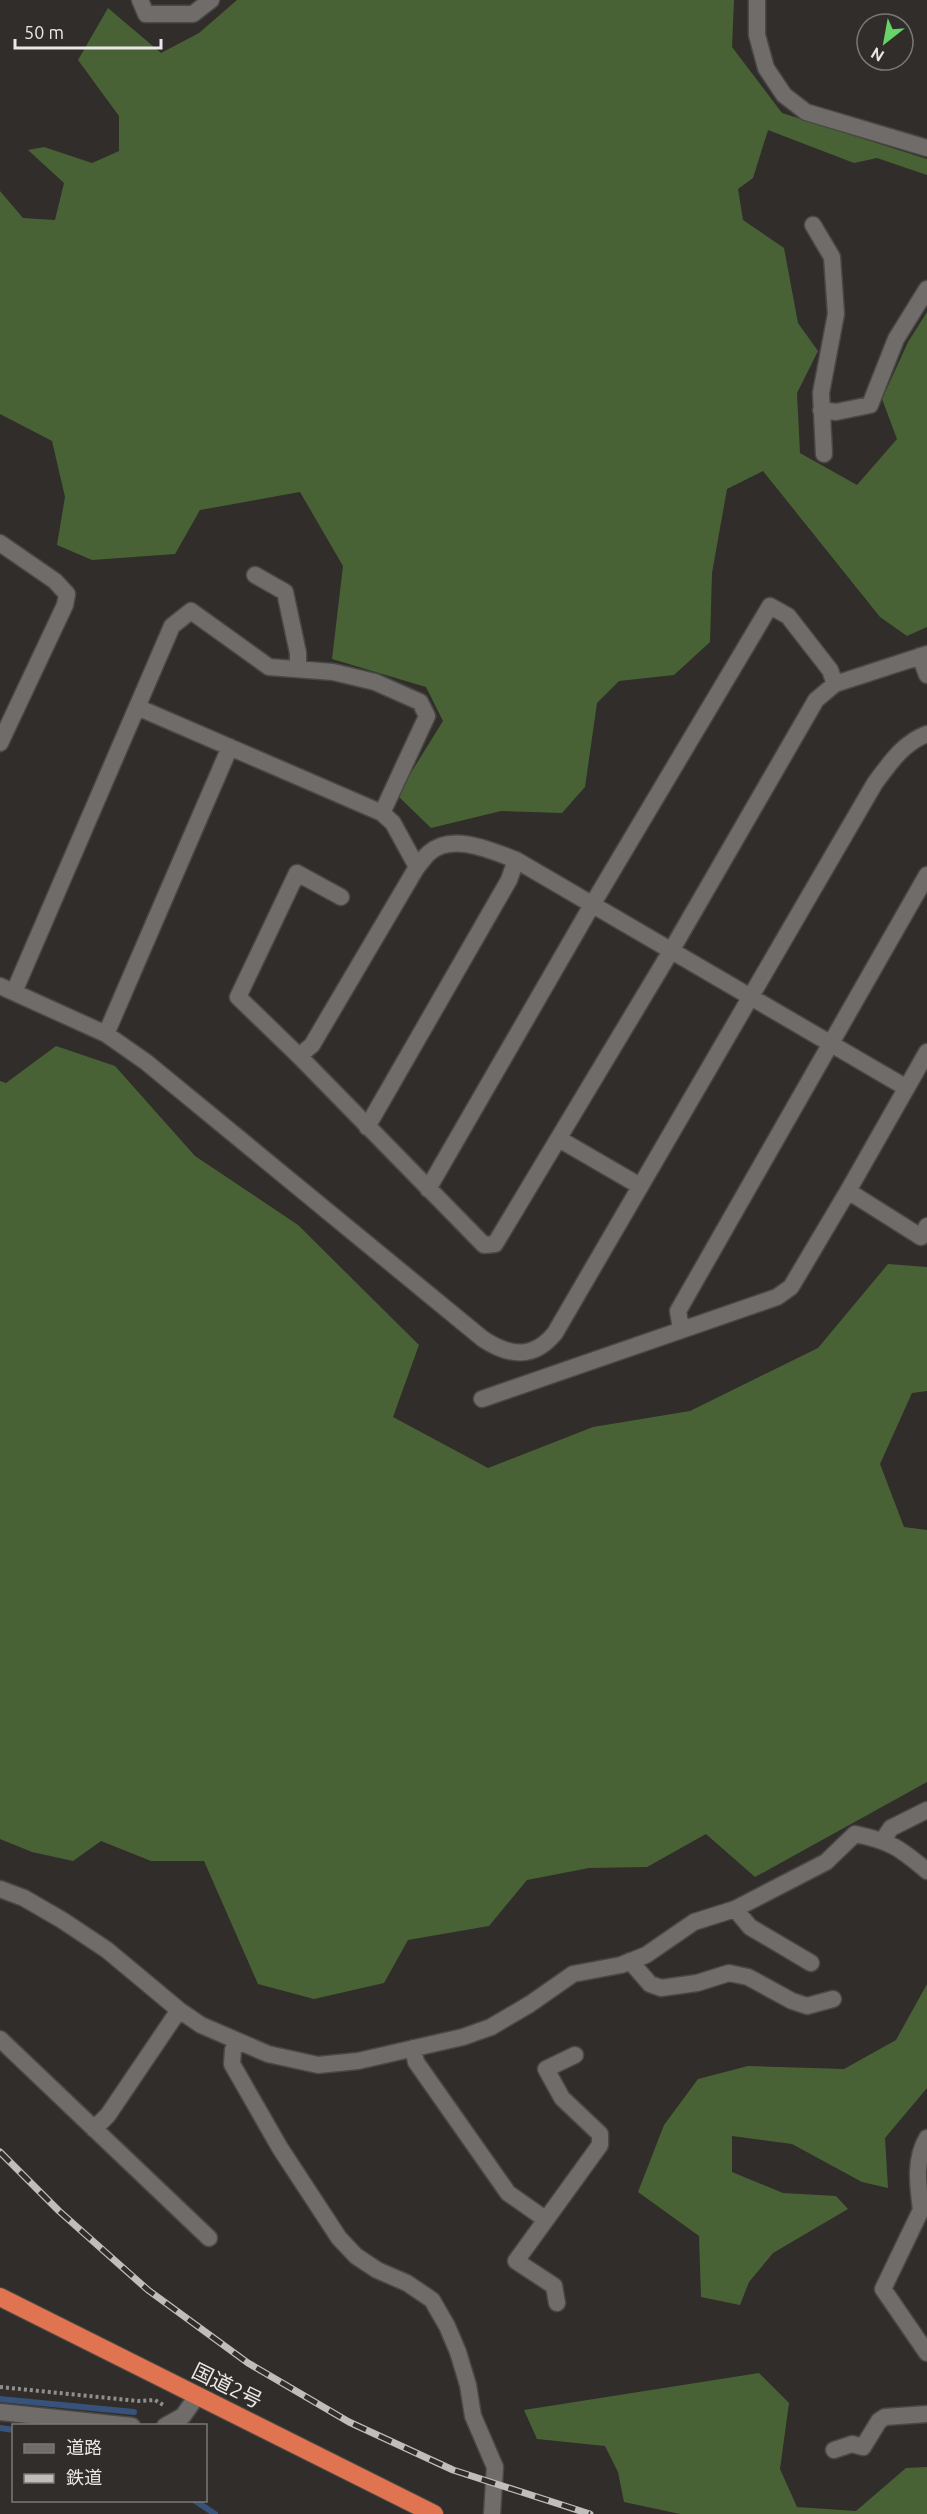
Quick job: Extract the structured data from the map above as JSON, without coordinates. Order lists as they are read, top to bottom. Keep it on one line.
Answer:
{"streets":{"highway":["国道2号"]},"legend":["道路","鉄道"],"scale_bar":"50 m","north":"bottom left"}
